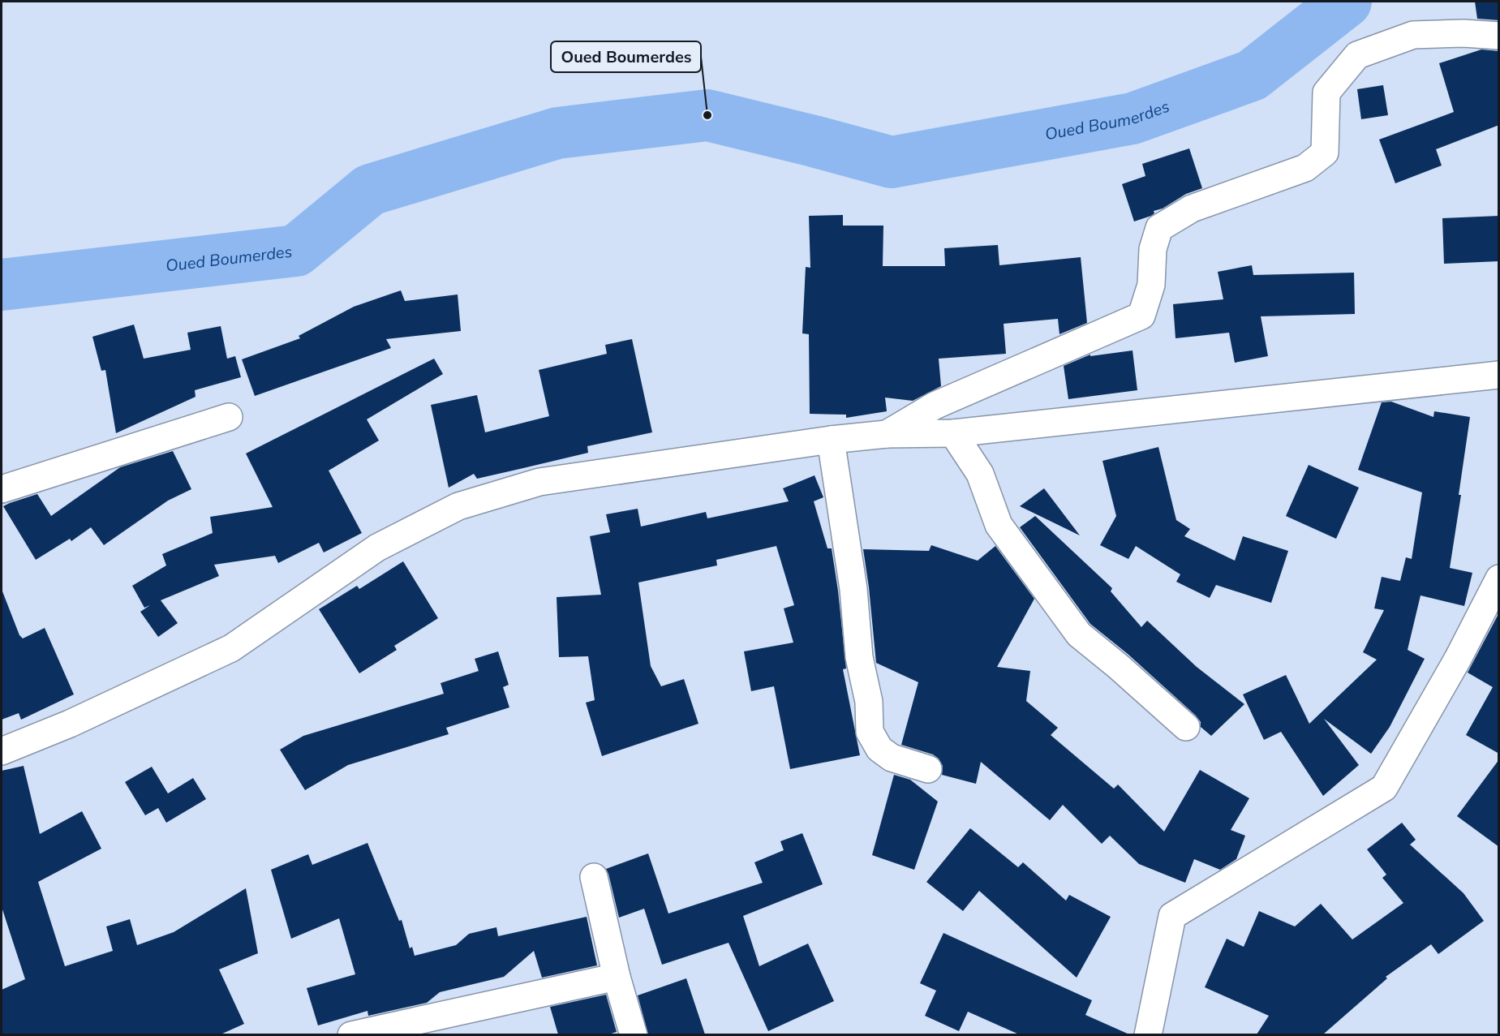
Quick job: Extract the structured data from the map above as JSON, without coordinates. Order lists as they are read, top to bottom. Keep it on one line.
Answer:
{"water":["Oued Boumerdes"],"places":["Oued Boumerdes"]}
